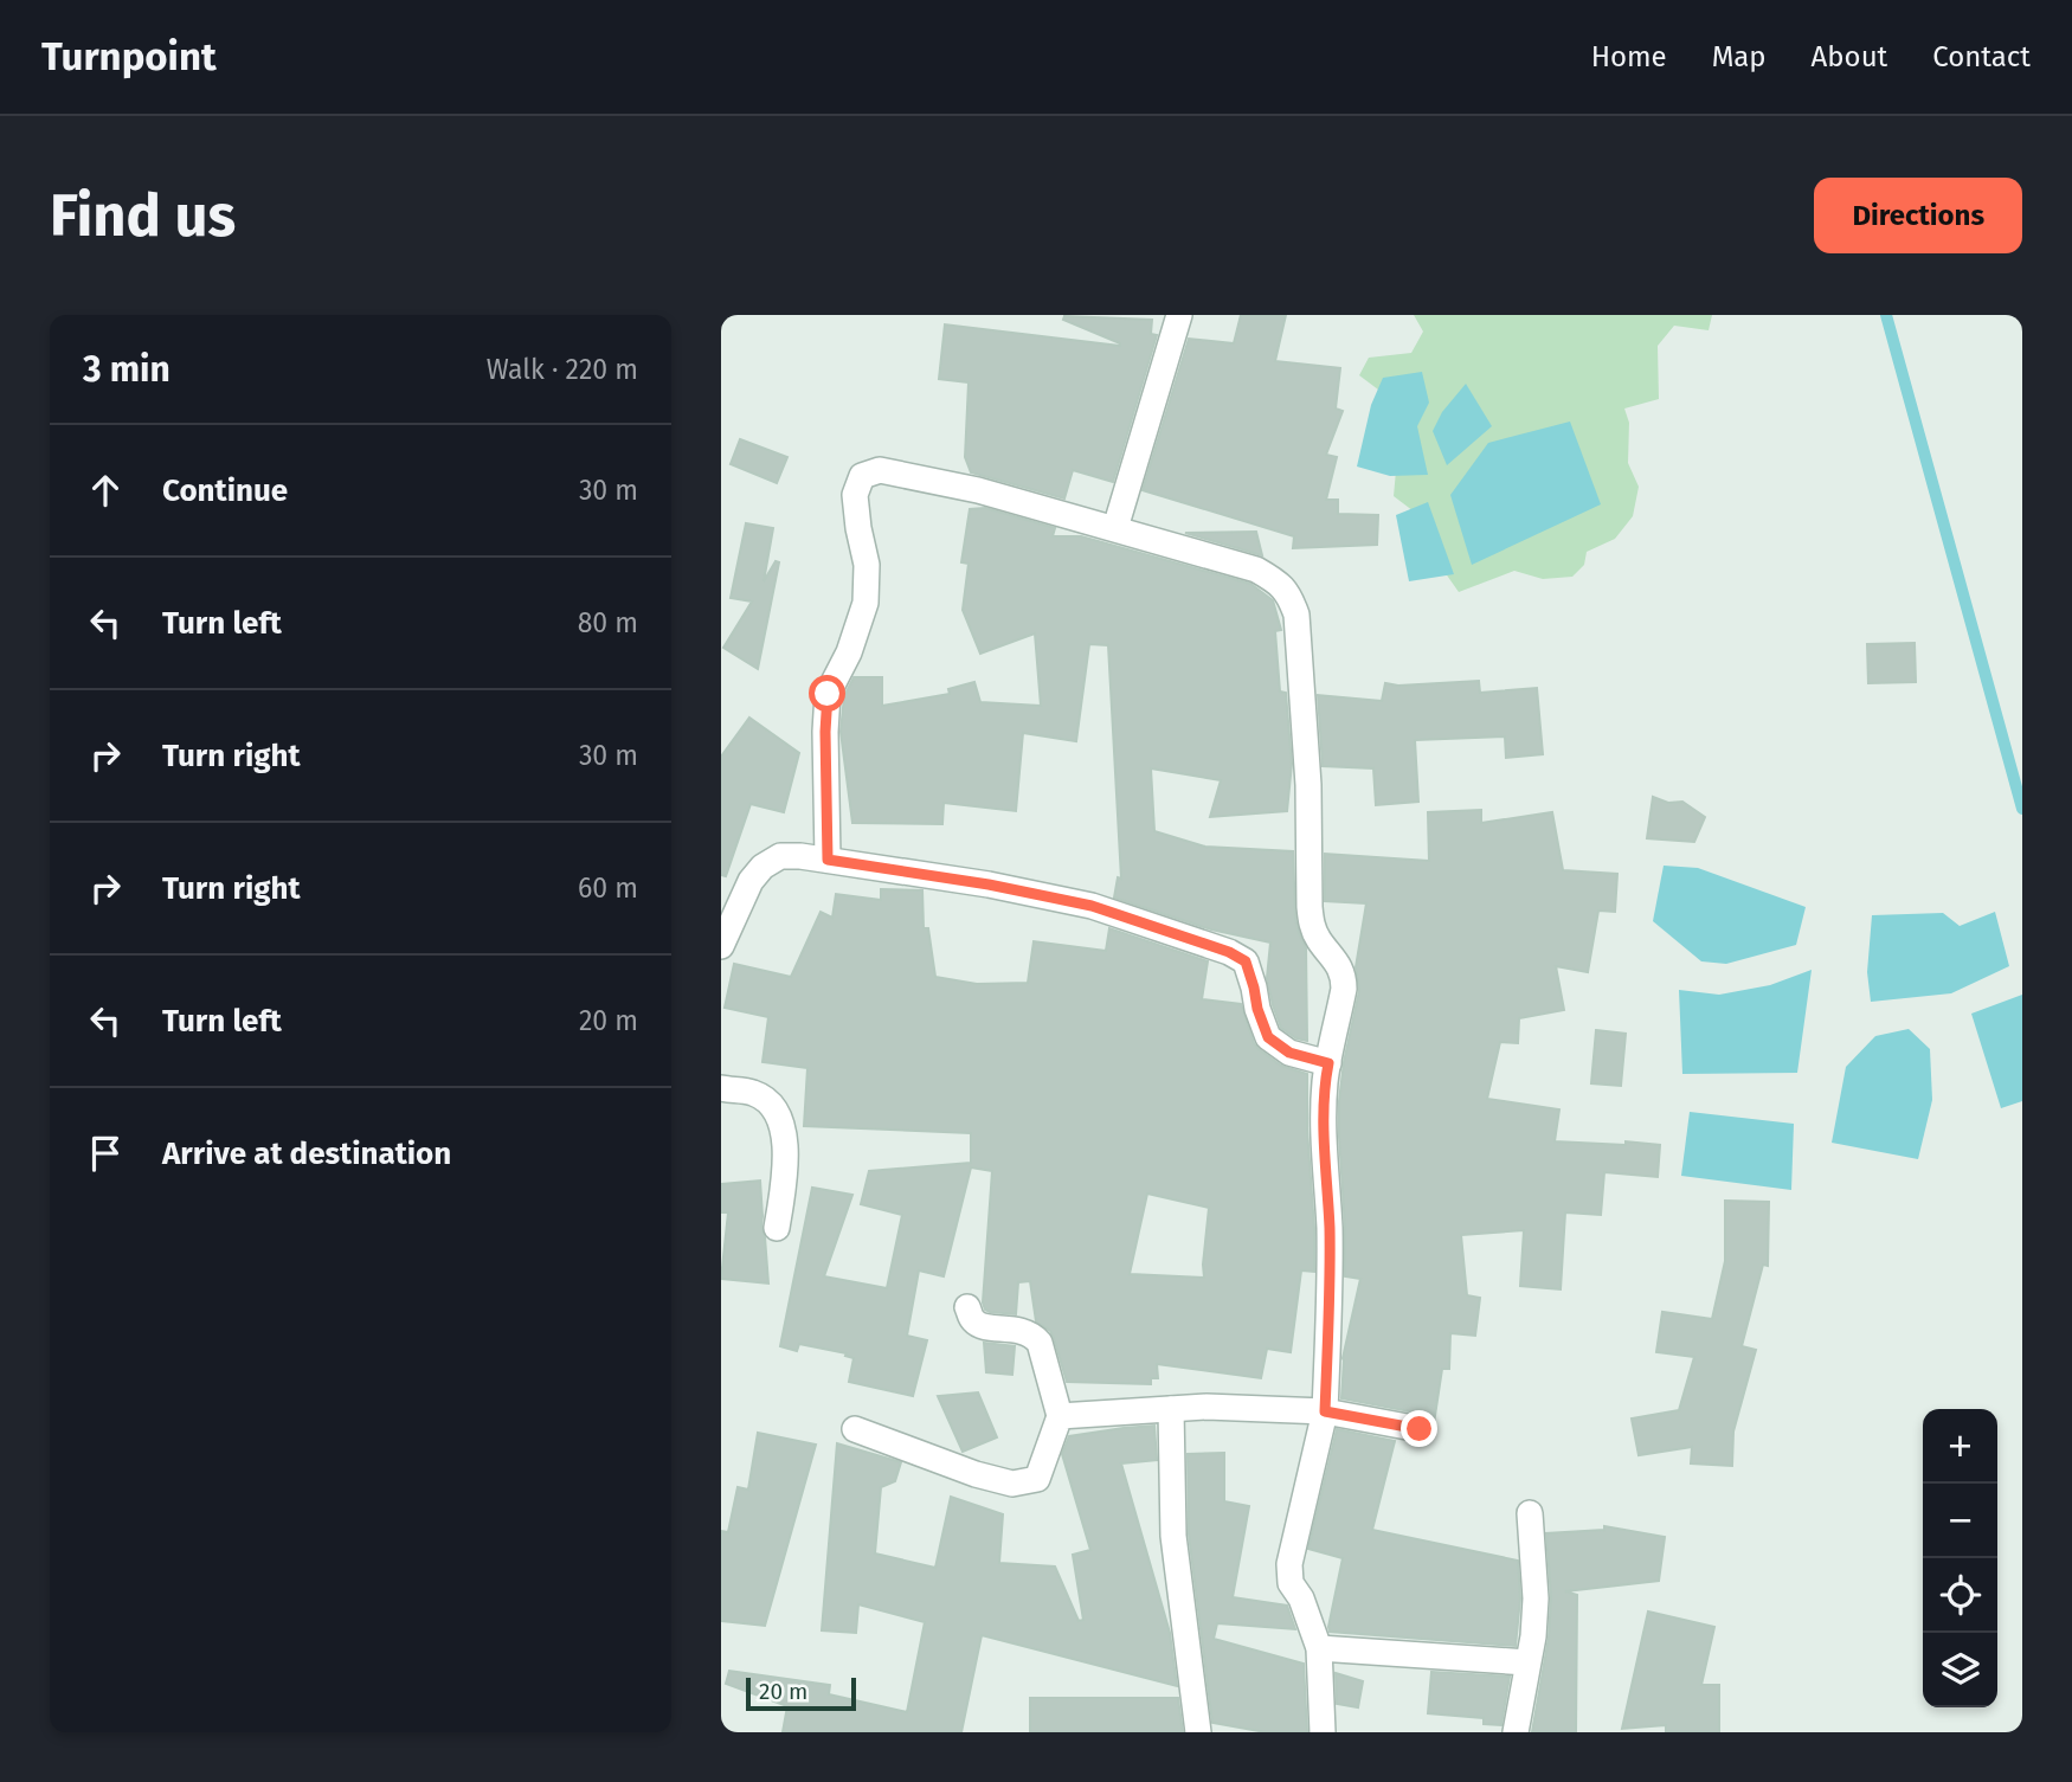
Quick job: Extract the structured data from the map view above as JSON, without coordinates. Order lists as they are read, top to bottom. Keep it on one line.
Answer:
{"scale_bar":"20 m","page":{"header":"Turnpoint","nav":["Home","Map","About","Contact"],"buttons":"Directions","title":"Find us","heading":["3 min","Walk · 220 m"],"list":[["Continue","30 m"],["Turn left","80 m"],["Turn right","30 m"],["Turn right","60 m"],["Turn left","20 m"],"Arrive at destination"],"map_buttons":["+","−"],"scale":"20 m"}}
